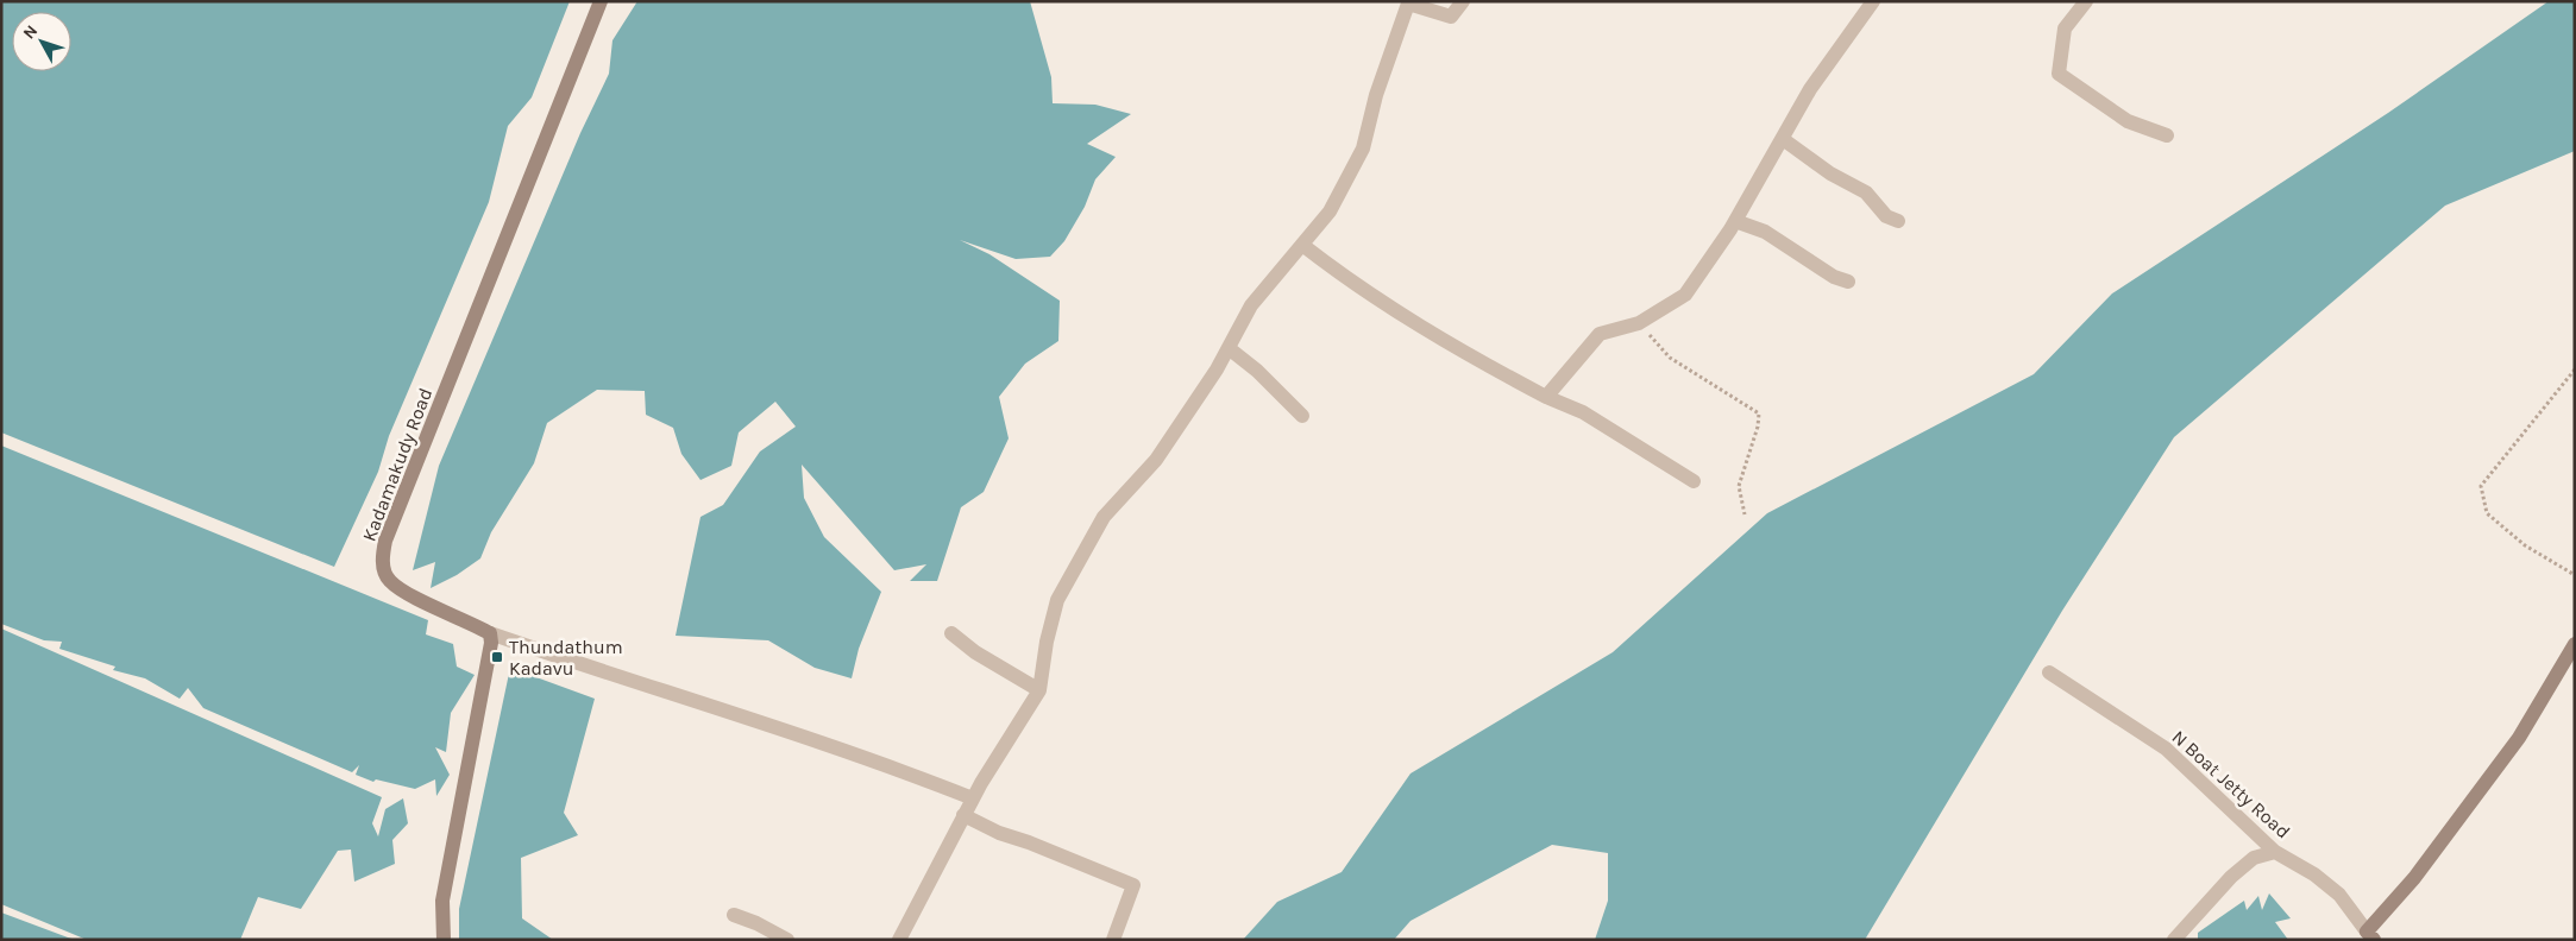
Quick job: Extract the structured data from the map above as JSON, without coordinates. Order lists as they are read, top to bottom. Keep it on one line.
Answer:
{"streets":{"street":["Kadamakudy Road","N Boat Jetty Road"]},"places":{"transit":["Thundathum Kadavu"]},"north":"top left"}
